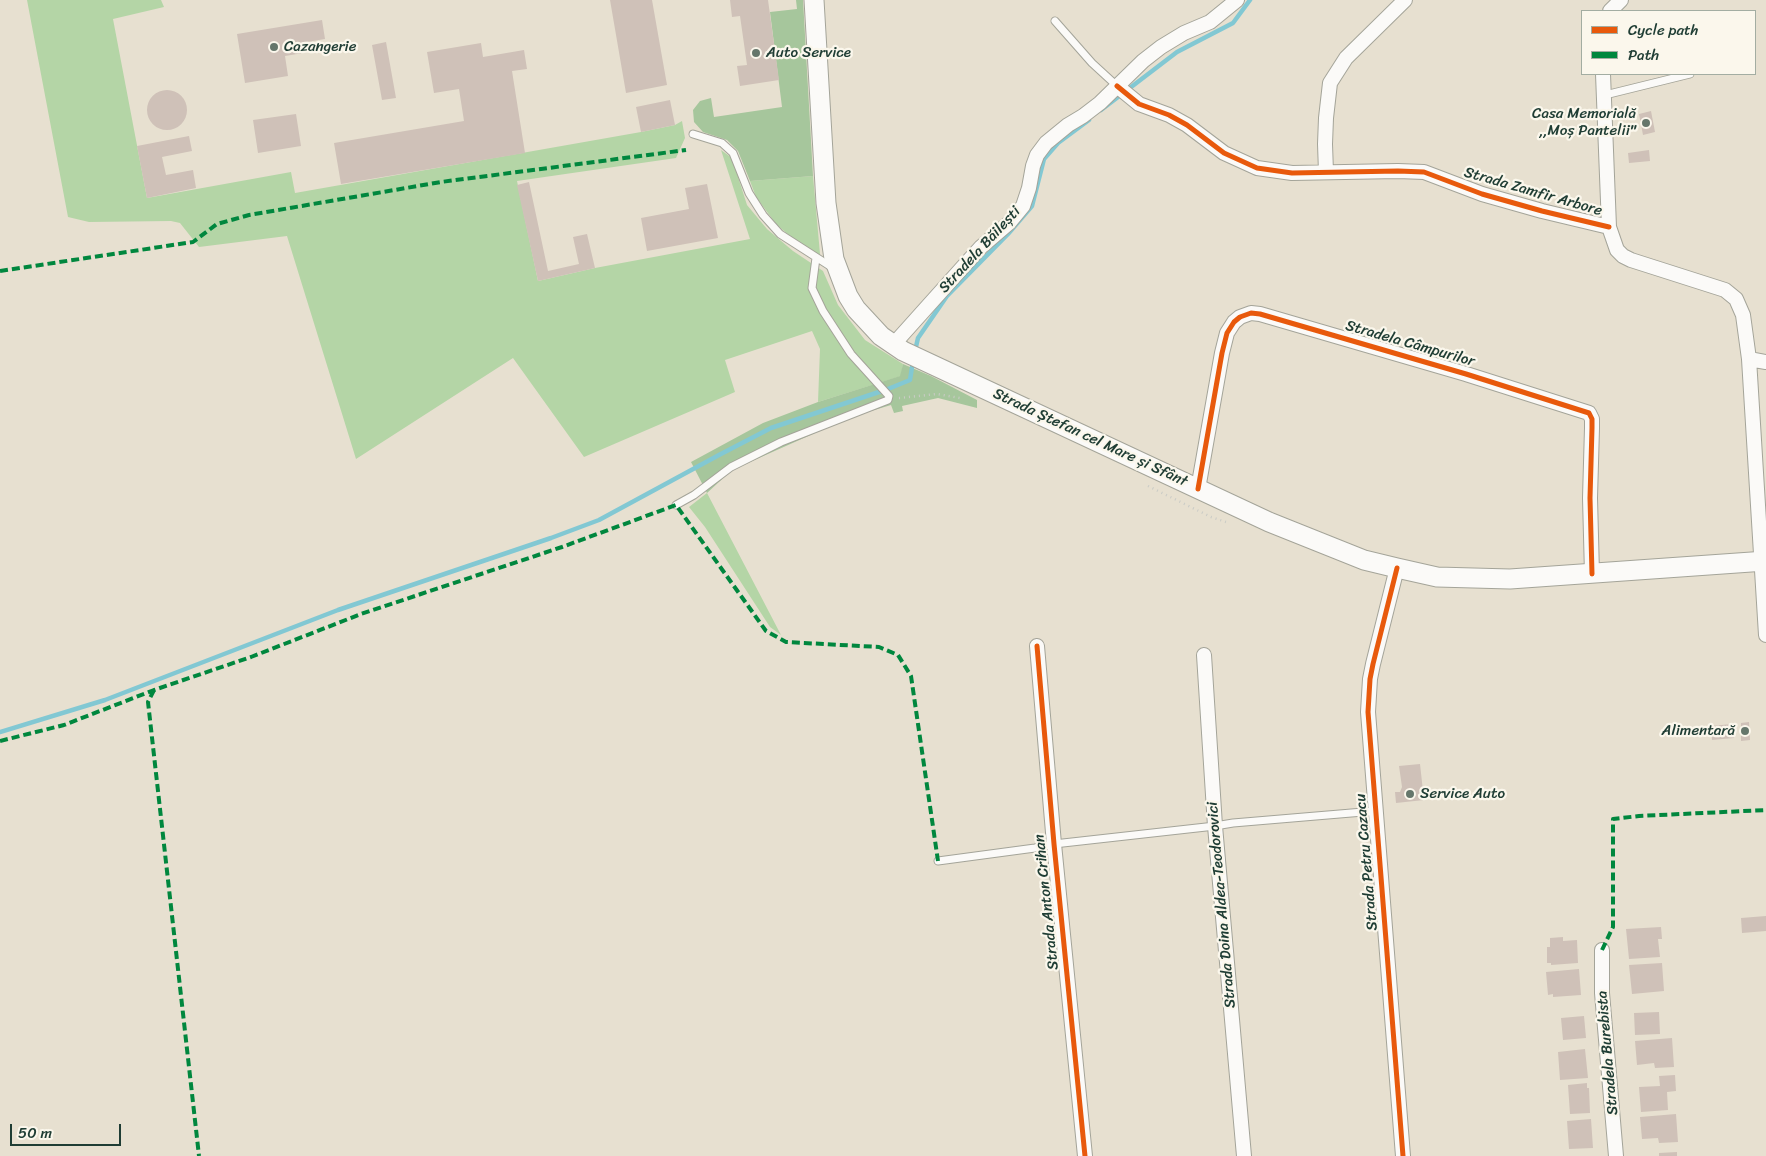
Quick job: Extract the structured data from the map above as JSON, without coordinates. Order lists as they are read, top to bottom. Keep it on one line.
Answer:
{"streets":{"main road":["Strada Ștefan cel Mare și Sfânt"],"street":["Strada Zamfir Arbore","Stradela Băilești","Stradela Câmpurilor","Strada Petru Cazacu","Strada Anton Crihan","Strada Doina Aldea-Teodorovici","Stradela Burebista"]},"crossings":[["Strada Zamfir Arbore","Stradela Băilești"],["Strada Zamfir Arbore","Strada Ștefan cel Mare și Sfânt"],["Stradela Băilești","Strada Ștefan cel Mare și Sfânt"],["Stradela Câmpurilor","Strada Ștefan cel Mare și Sfânt"],["Strada Ștefan cel Mare și Sfânt","Strada Petru Cazacu"]],"places":["Cazangerie","Auto Service","Casa Memorială ,,Moș Pantelii\"","Alimentară","Service Auto"],"legend":["Cycle path","Path"],"scale_bar":"50 m"}
